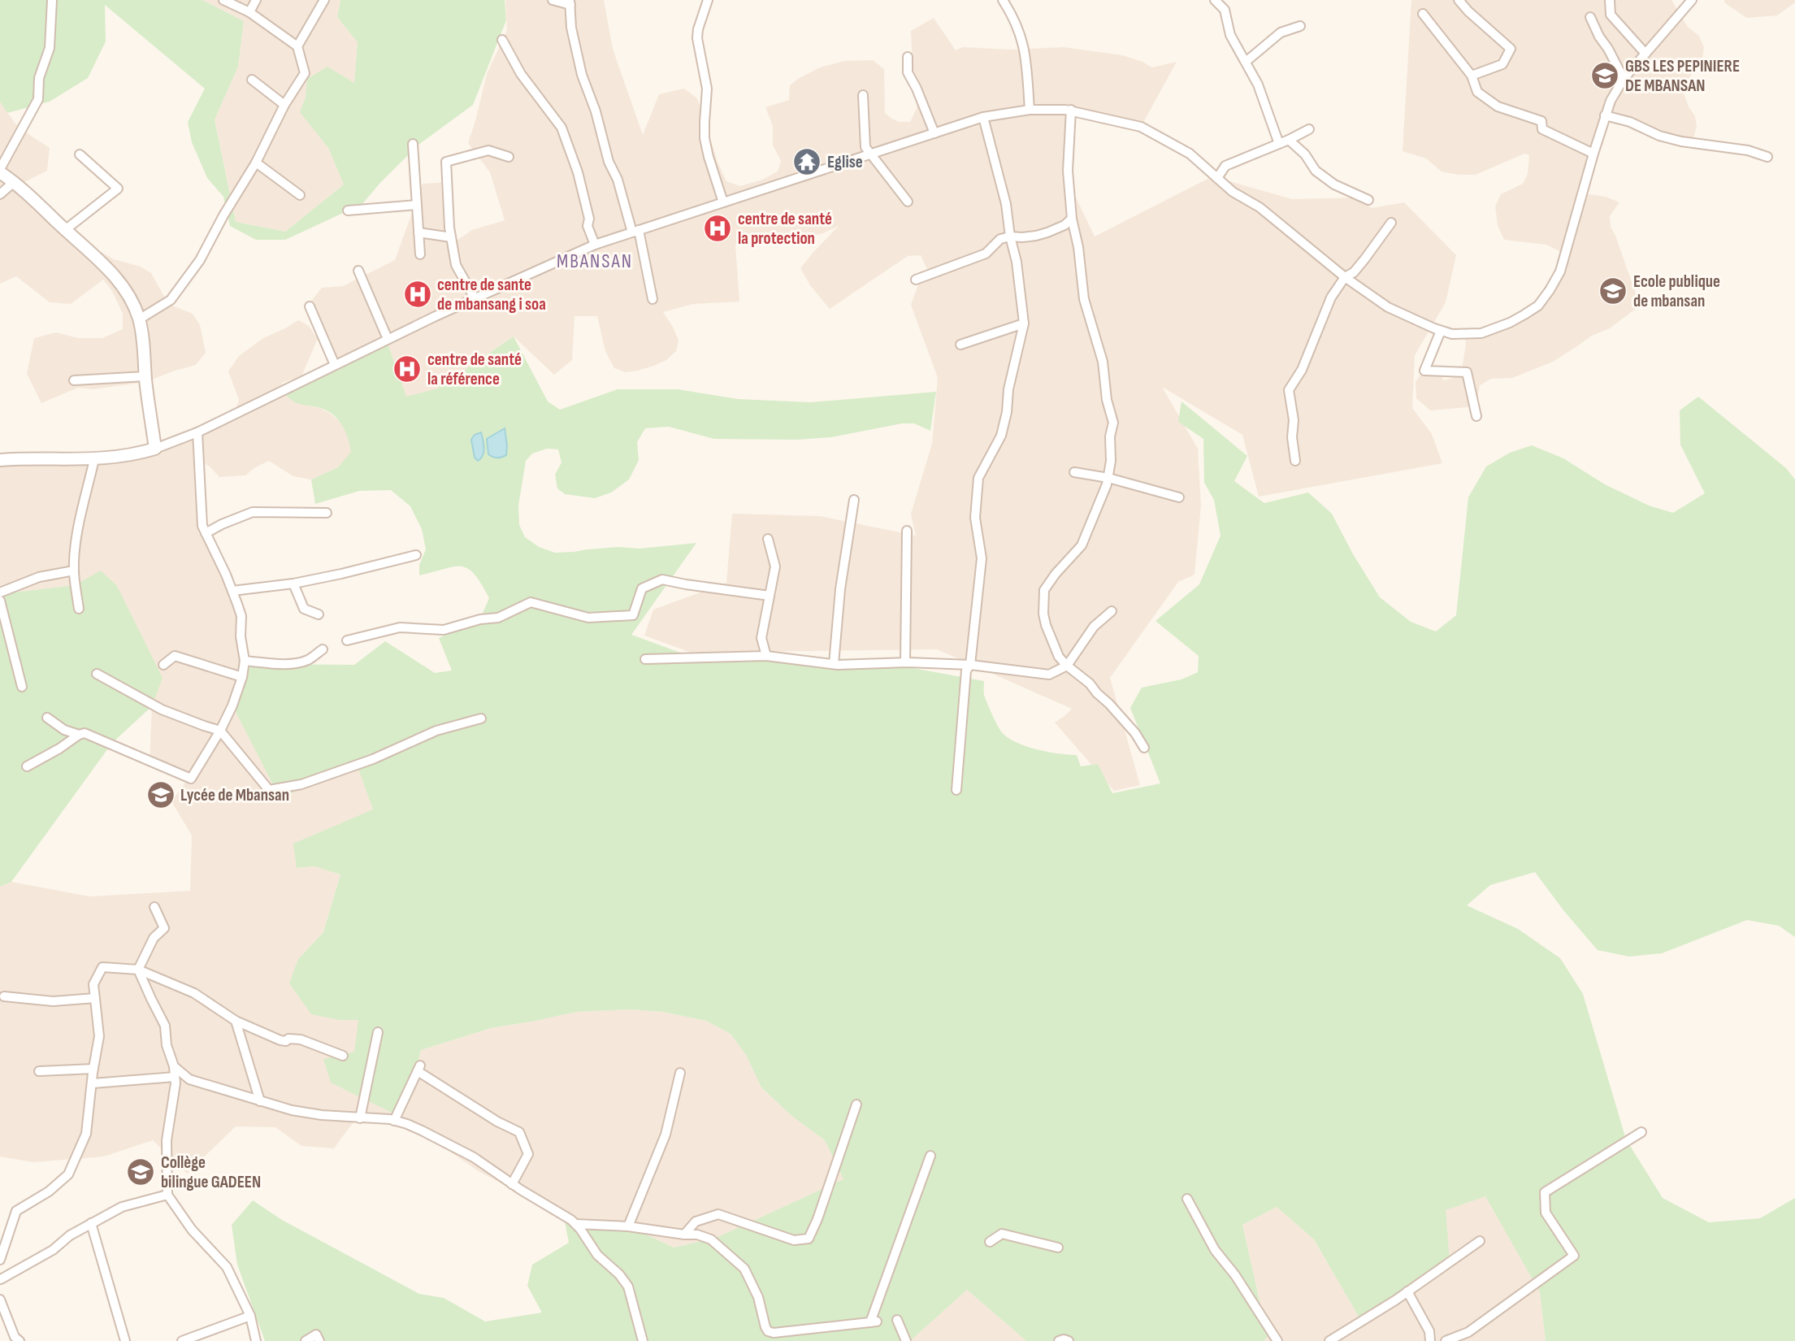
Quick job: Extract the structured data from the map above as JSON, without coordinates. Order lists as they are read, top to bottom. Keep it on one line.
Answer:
{"districts":["MBANSAN"],"places":{"school or university":["GBS LES PEPINIERE DE MBANSAN","Ecole publique de mbansan","Lycée de Mbansan","Collège bilingue GADEEN"],"temple":["Eglise"],"hospital":["centre de santé la protection","centre de sante de mbansang i soa","centre de santé la référence"]}}
